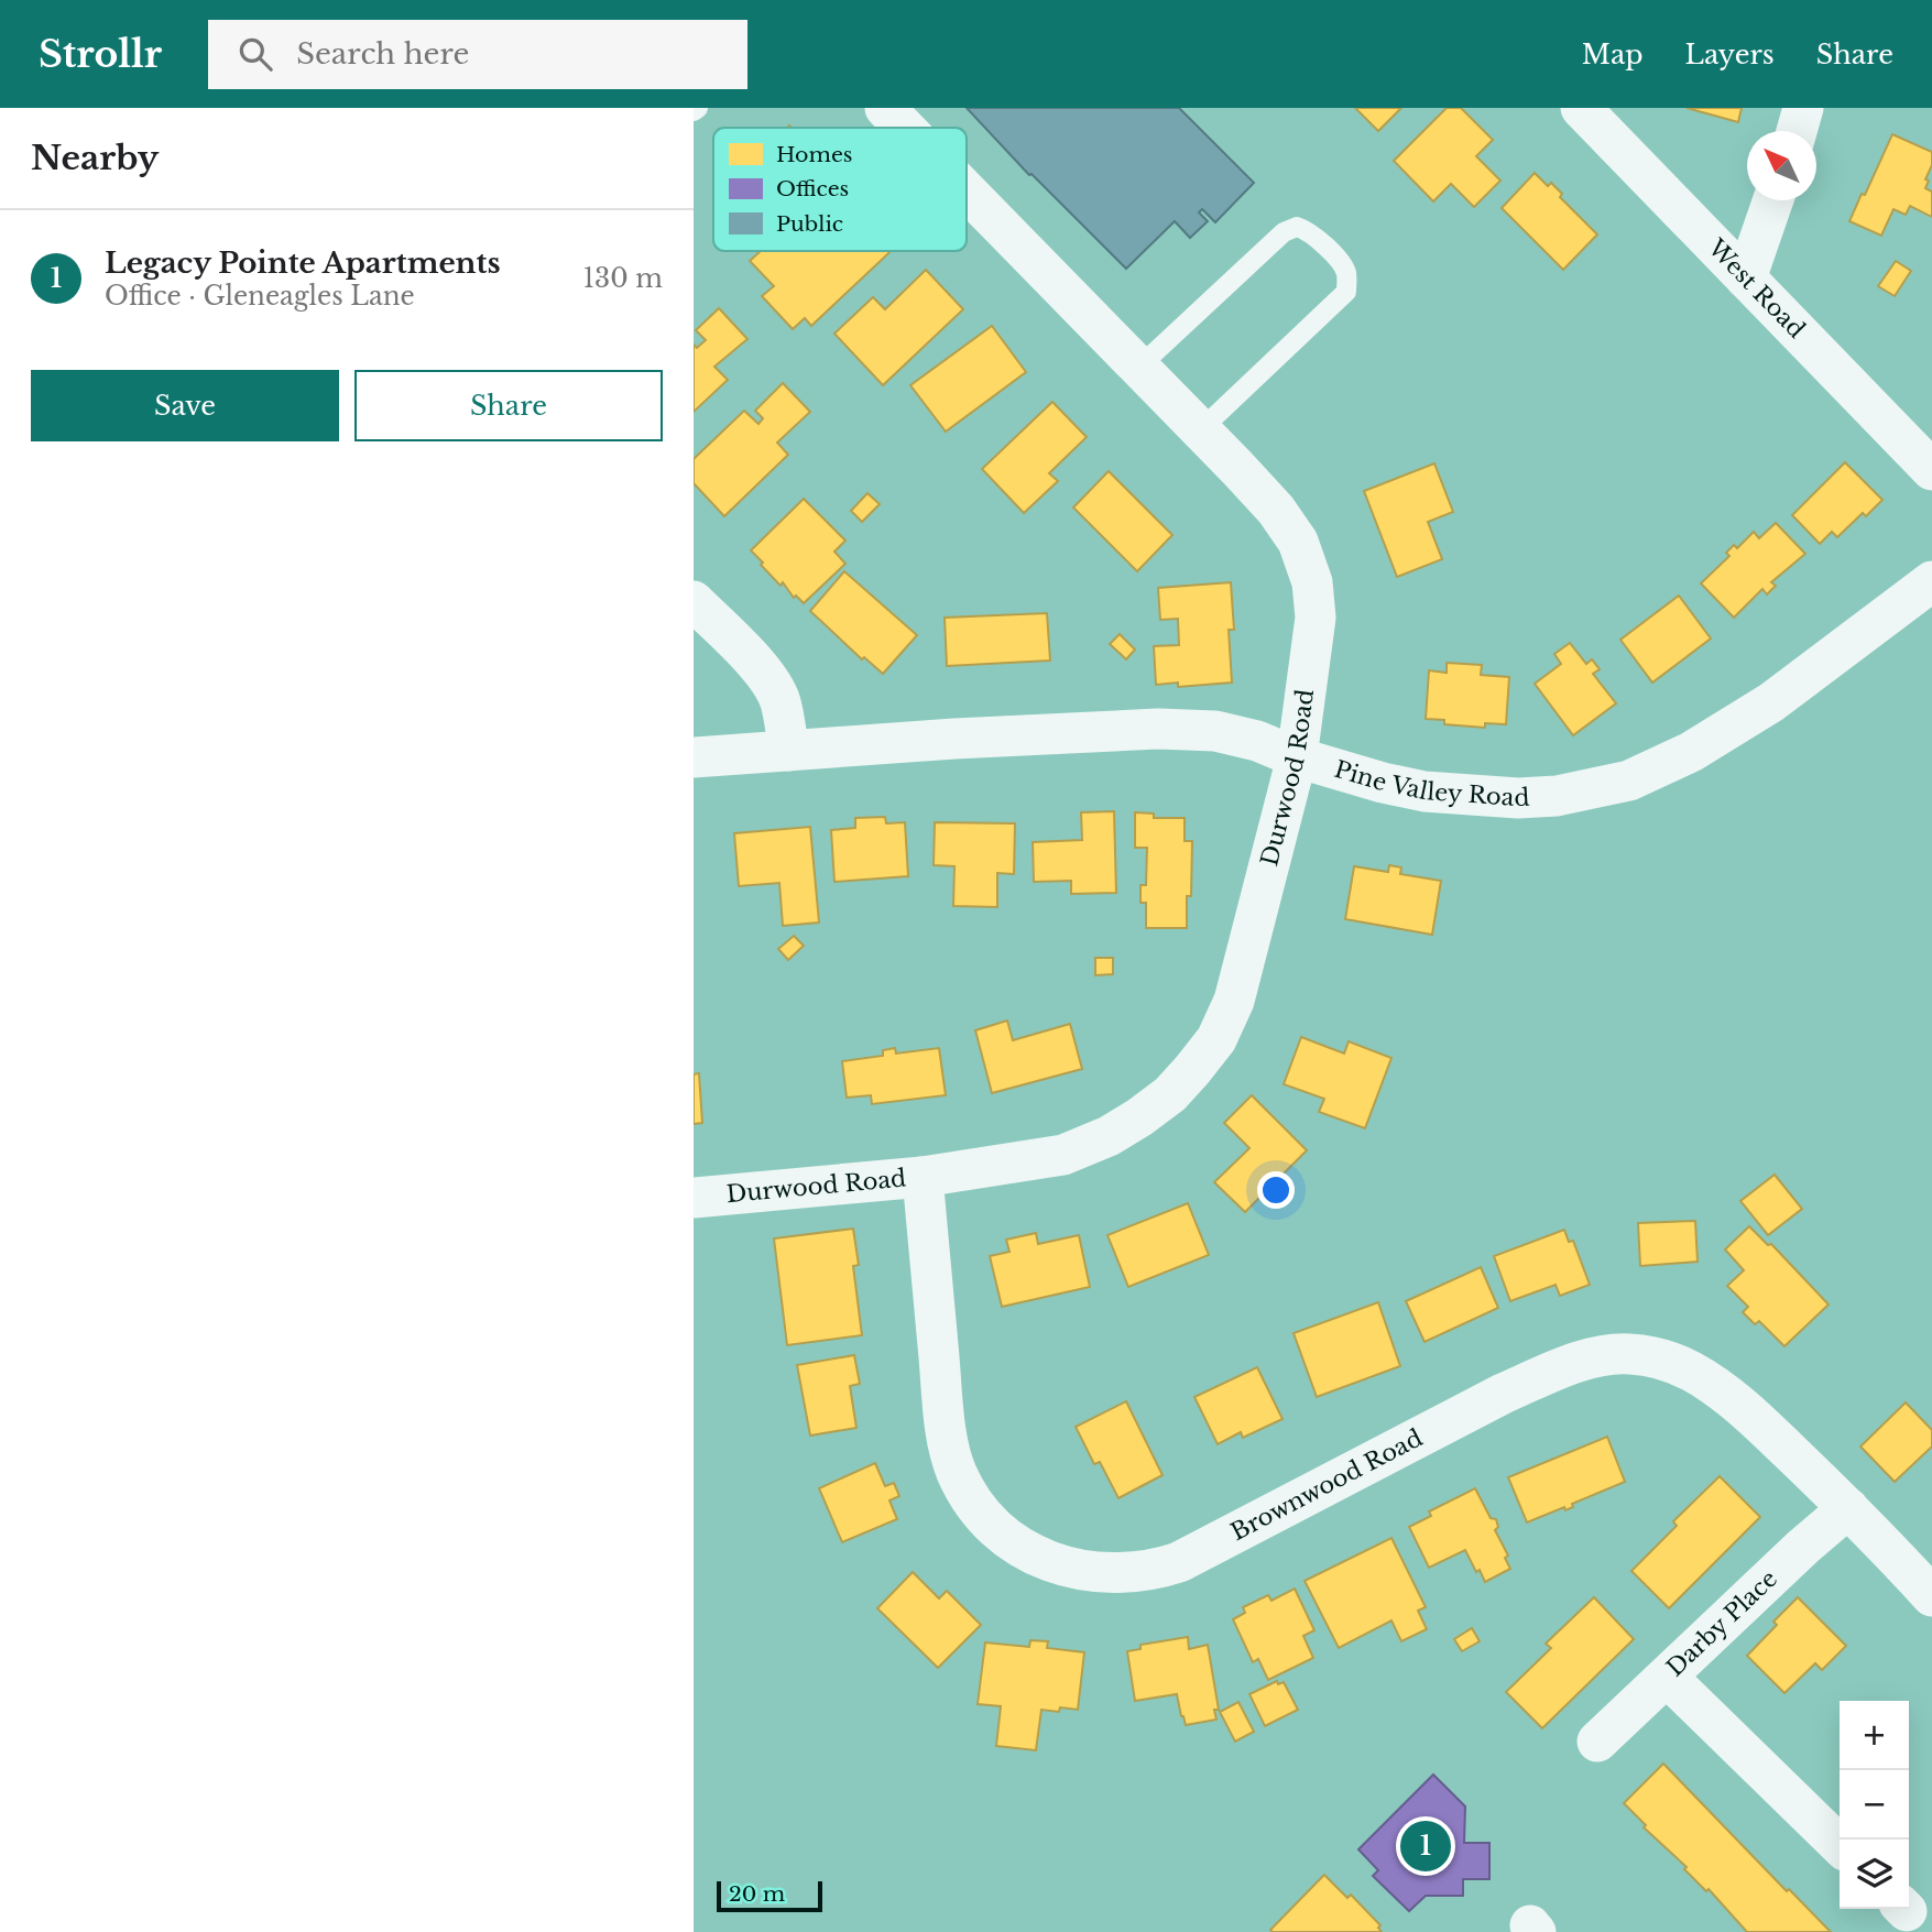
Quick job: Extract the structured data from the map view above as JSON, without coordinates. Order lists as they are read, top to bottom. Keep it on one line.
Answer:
{"streets":{"street":["West Road","Durwood Road","Pine Valley Road","Brownwood Road","Darby Place"]},"crossings":[["Durwood Road","Pine Valley Road"],["Durwood Road","Brownwood Road"],["Brownwood Road","Darby Place"]],"legend":["Homes","Offices","Public"],"scale_bar":"20 m","north":"top left","page":{"header":"Strollr","search":"Search here","nav":["Map","Layers","Share"],"heading":"Nearby","list":[{"mark":"1","name":"Legacy Pointe Apartments","note":"Office · Gleneagles Lane","value":"130 m"}],"buttons":["Save","Share"],"map_buttons":["+","−"],"pins":"1","scale":"20 m"}}
